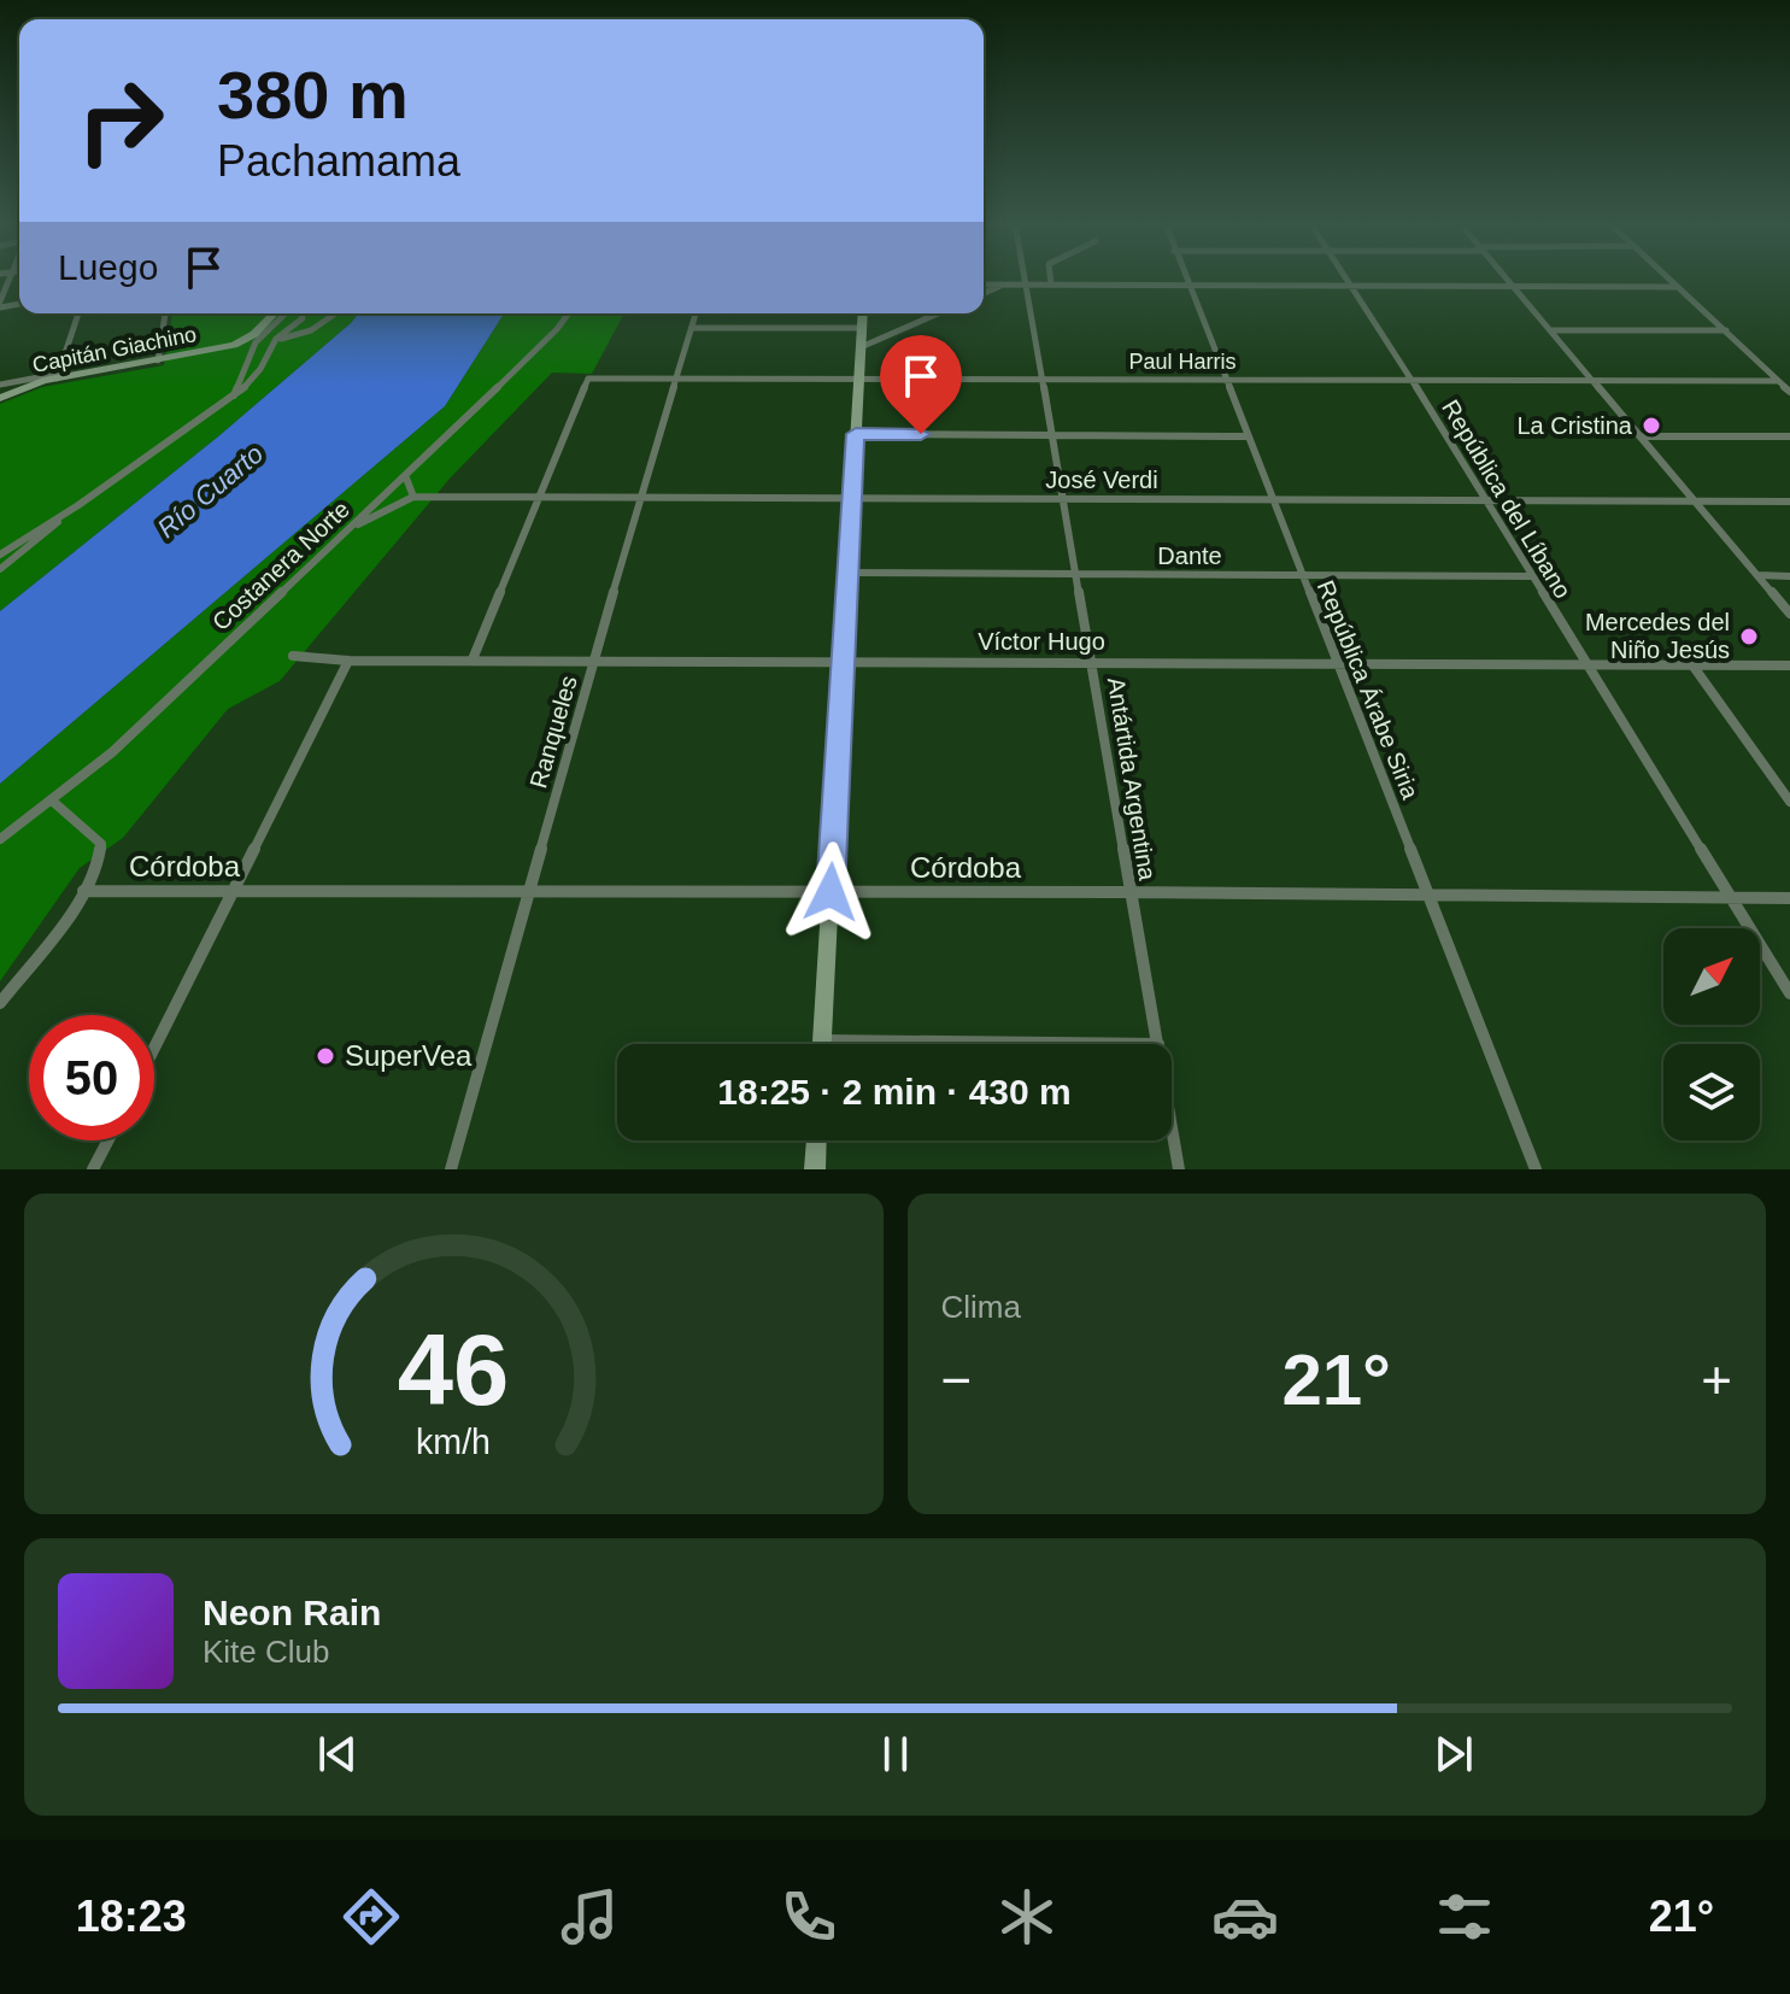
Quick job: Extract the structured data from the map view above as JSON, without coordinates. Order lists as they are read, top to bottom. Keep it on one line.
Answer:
{"streets":{"main road":["Capitán Giachino"],"street":["Paul Harris","José Verdi","República del Líbano","Dante","Costanera Norte","Víctor Hugo","República Árabe Siria","Ranqueles","Antártida Argentina","Córdoba"]},"crossings":[["Paul Harris","José Verdi"],["Paul Harris","República del Líbano"],["Paul Harris","República Árabe Siria"],["Paul Harris","Ranqueles"],["Paul Harris","Antártida Argentina"],["José Verdi","República del Líbano"],["José Verdi","República Árabe Siria"],["José Verdi","Ranqueles"],["José Verdi","Antártida Argentina"],["República del Líbano","Dante"],["República del Líbano","Víctor Hugo"],["República del Líbano","Córdoba"],["Dante","República Árabe Siria"],["Dante","Antártida Argentina"],["Víctor Hugo","República Árabe Siria"],["Víctor Hugo","Ranqueles"],["Víctor Hugo","Antártida Argentina"],["República Árabe Siria","Córdoba"],["Ranqueles","Córdoba"],["Antártida Argentina","Córdoba"]],"water":["Río Cuarto"],"places":["La Cristina","Mercedes del Niño Jesús","SuperVea"],"north":"top right","page":{"turn":["380 m","Pachamama"],"then":"Luego","limit":"50","trip":"18:25 · 2 min · 430 m","tile":"Clima","heat":["−","21°","+"],"song":["Neon Rain","Kite Club"],"tabs":["18:23","21°"],"gauge":["46","km/h"]}}
